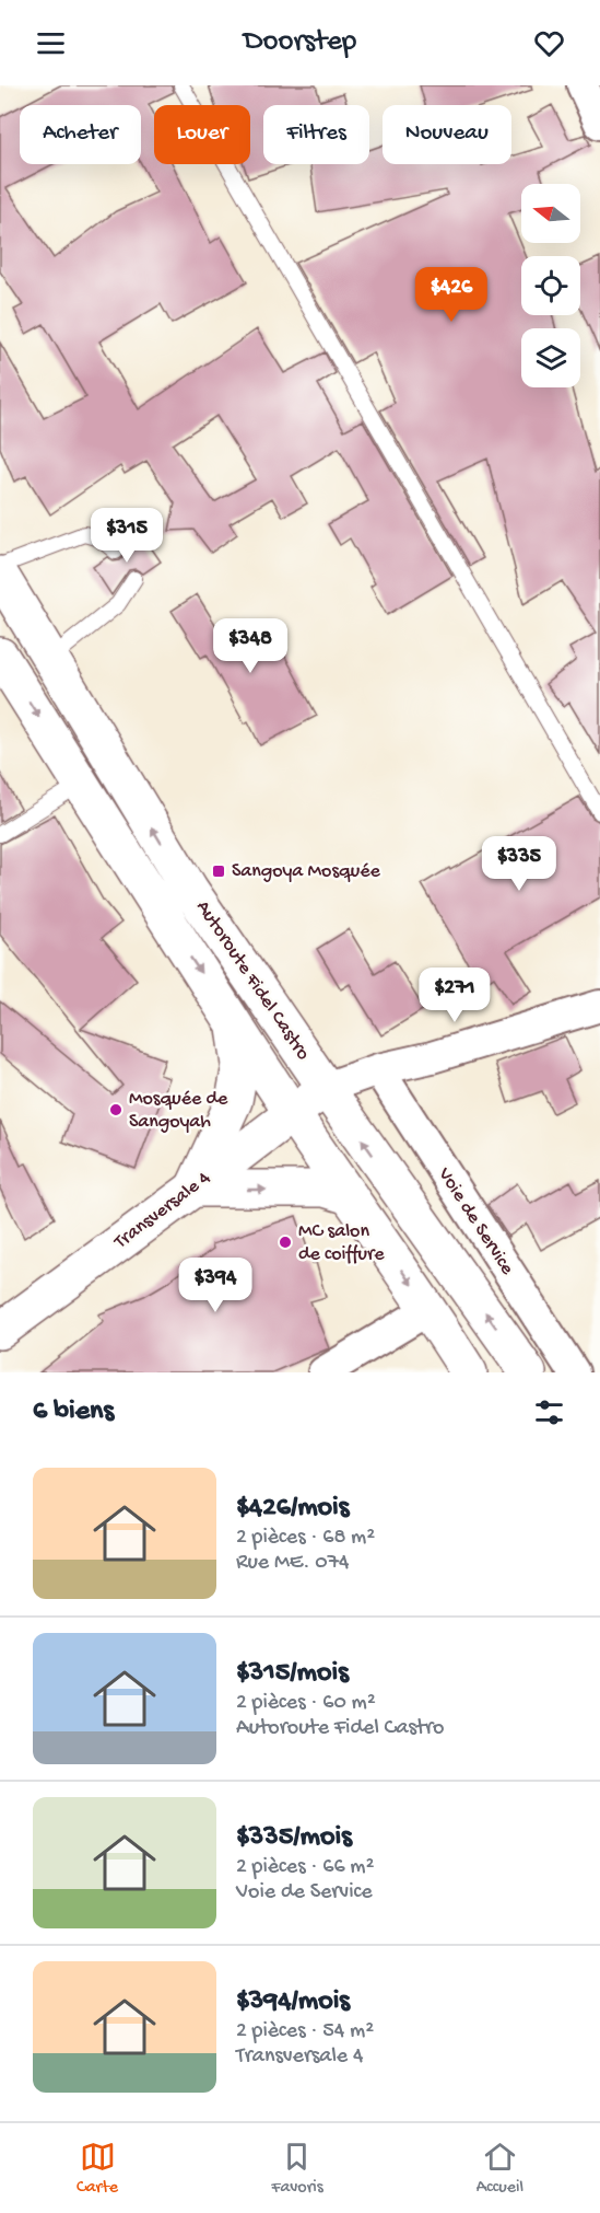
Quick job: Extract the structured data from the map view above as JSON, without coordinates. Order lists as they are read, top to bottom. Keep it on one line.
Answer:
{"streets":{"main road":["Autoroute Fidel Castro","Transversale 4"],"street":["Voie de Service"]},"crossings":[["Autoroute Fidel Castro","Transversale 4"]],"places":{"transit":["Sangoya Mosquée"],"other":["Mosquée de Sangoyah","MC salon de coiffure"]},"north":"left","page":{"header":"Doorstep","chip":["Acheter","Louer","Filtres","Nouveau"],"price":["$426","$315","$348","$335","$271","$394"],"heading":"6 biens","list":[{"name":"$426/mois","note":"2 pièces · 68 m² · Rue ME. 074"},{"name":"$315/mois","note":"2 pièces · 60 m² · Autoroute Fidel Castro"},{"name":"$335/mois","note":"2 pièces · 66 m² · Voie de Service"},{"name":"$394/mois","note":"2 pièces · 54 m² · Transversale 4"}],"tabs":["Carte","Favoris","Accueil"]}}
